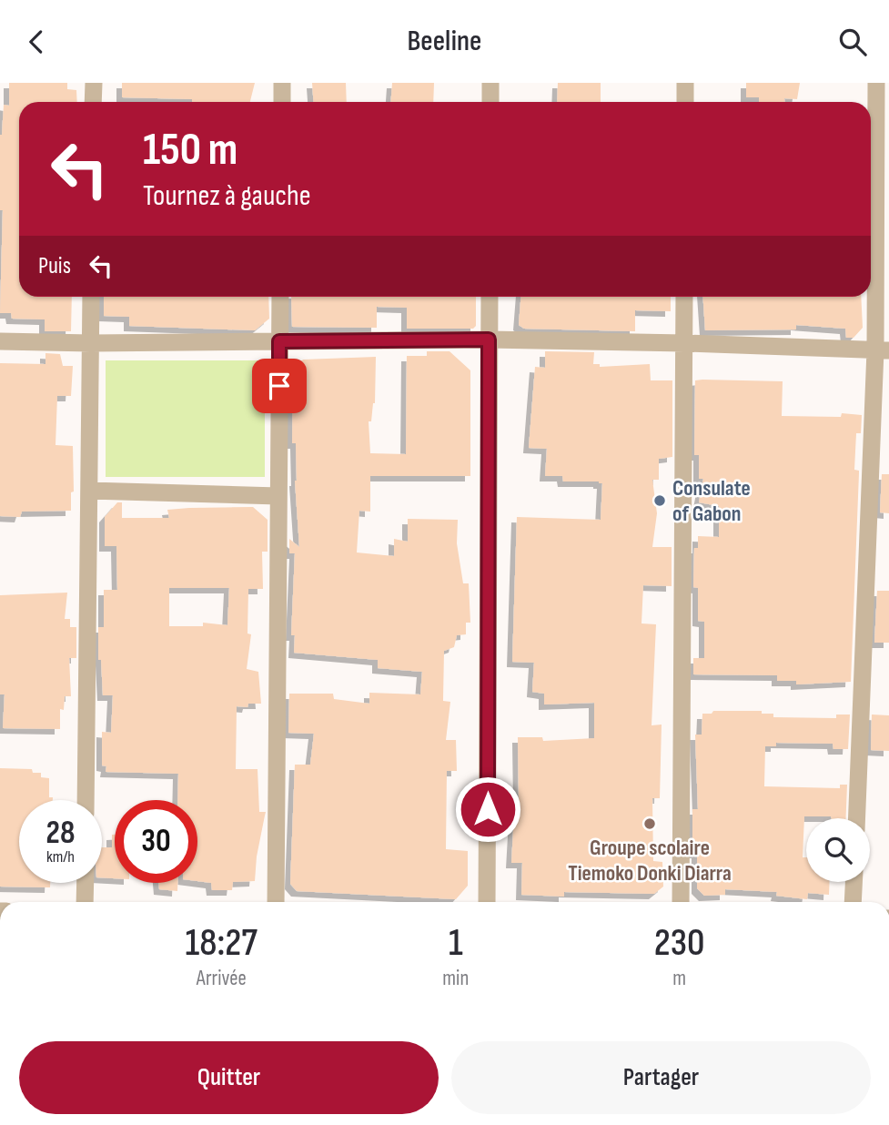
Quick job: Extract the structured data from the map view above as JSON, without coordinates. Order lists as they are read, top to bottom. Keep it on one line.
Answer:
{"places":["Consulate of Gabon","Groupe scolaire Tiemoko Donki Diarra"],"page":{"header":"Beeline","turn":["150 m","Tournez à gauche"],"then":"Puis","speed":"28 km/h","limit":"30","eta":["18:27","Arrivée","1","min","230","m"],"buttons":["Quitter","Partager"]}}
